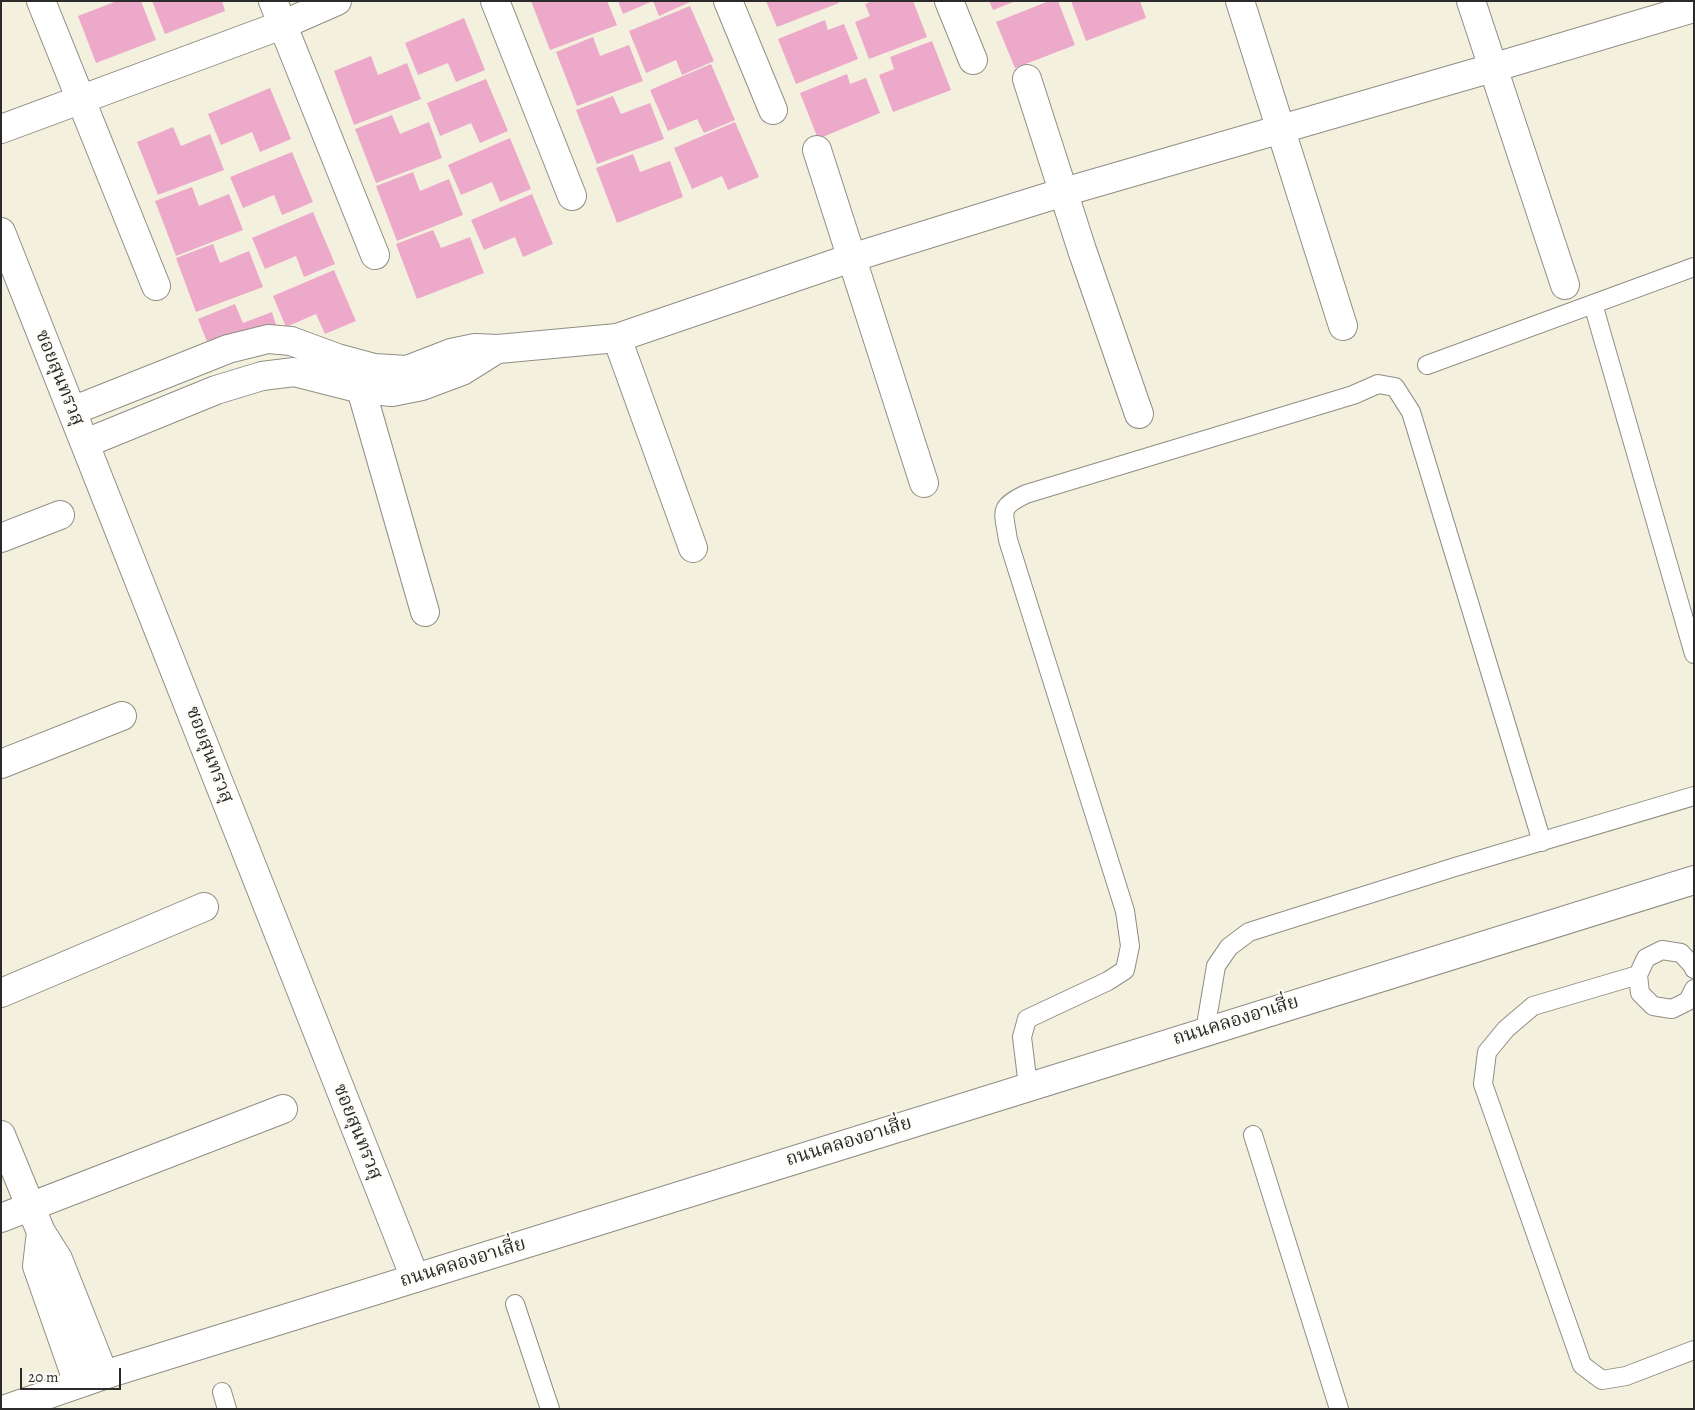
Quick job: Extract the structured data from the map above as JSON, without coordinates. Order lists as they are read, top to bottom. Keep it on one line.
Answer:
{"streets":{"street":["ซอยสุนทรวสุ","ถนนคลองอาเสี่ย"]},"crossings":[["ซอยสุนทรวสุ","ถนนคลองอาเสี่ย"]],"scale_bar":"20 m"}
